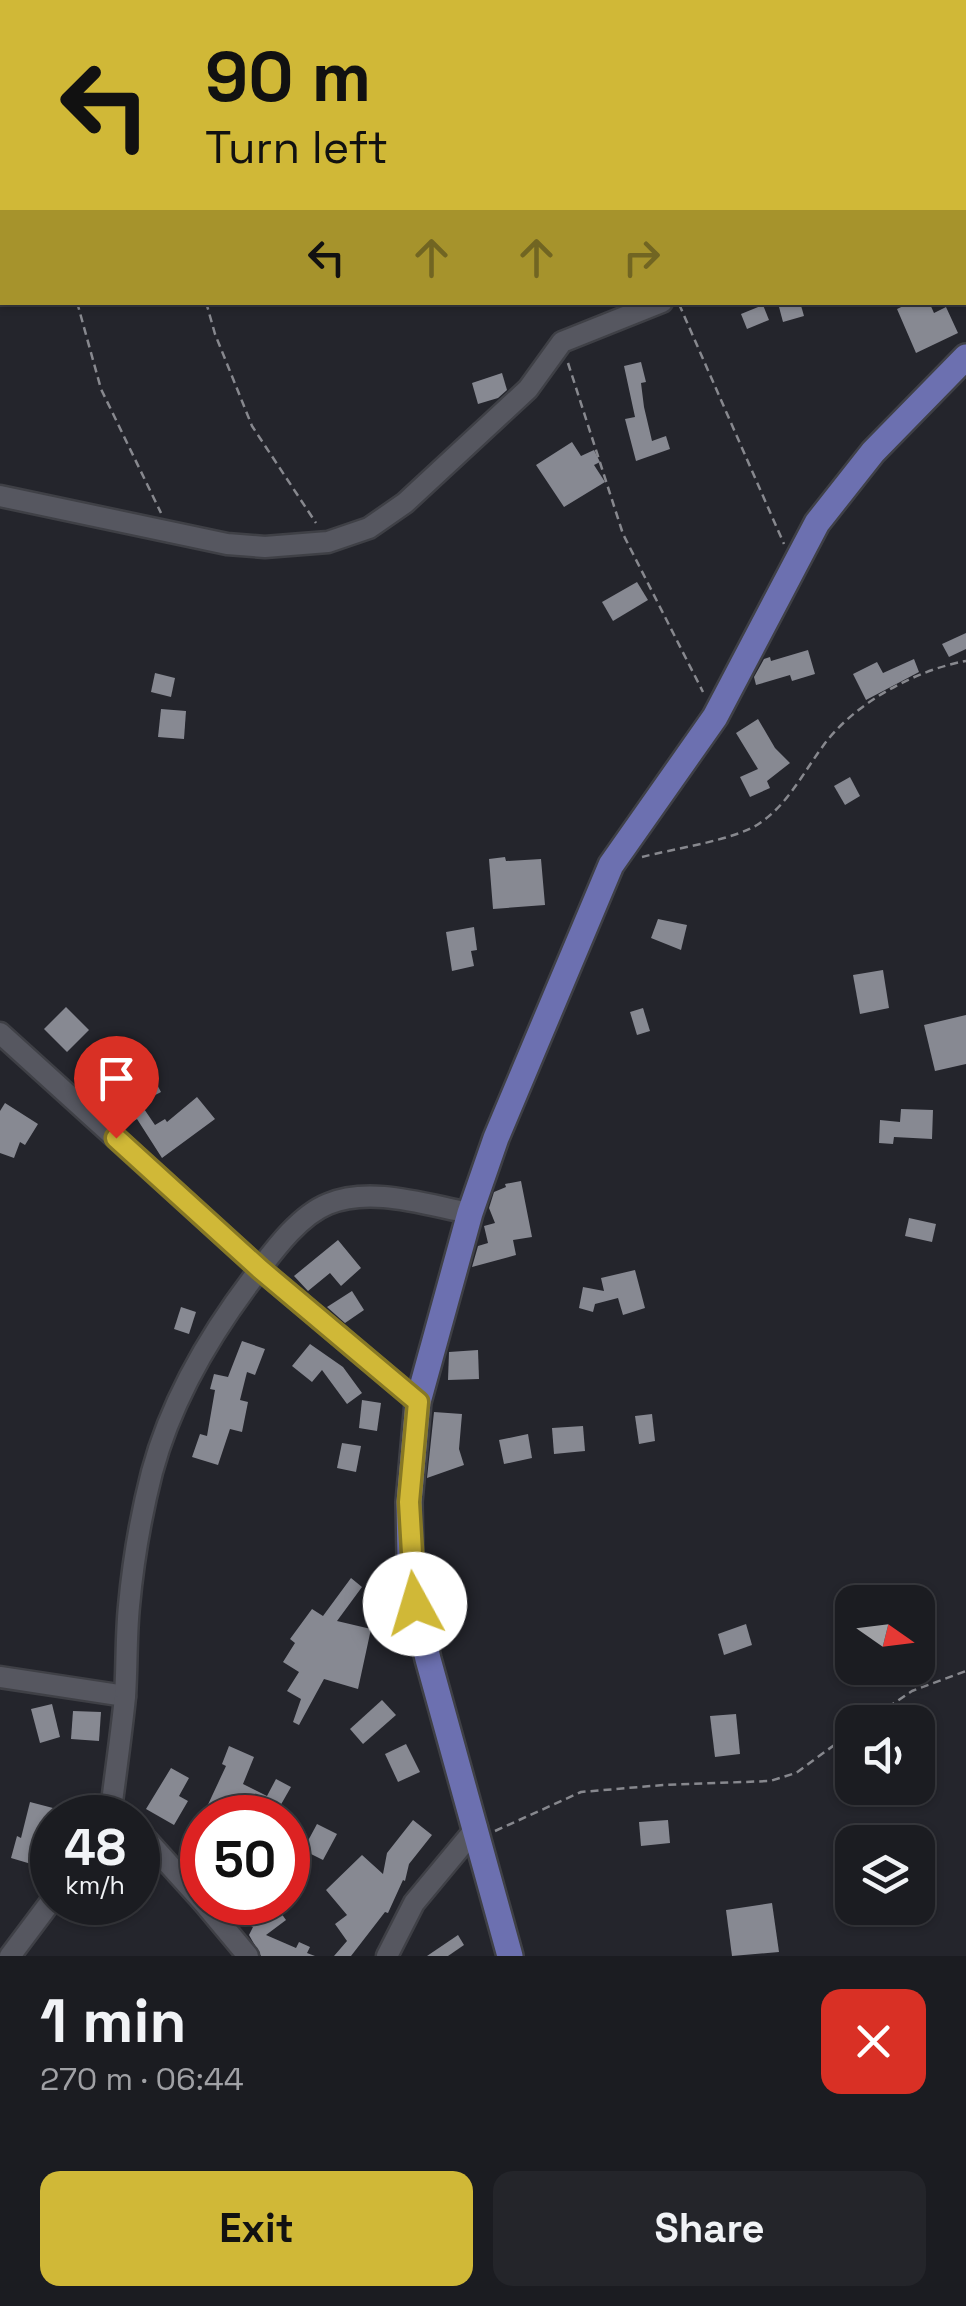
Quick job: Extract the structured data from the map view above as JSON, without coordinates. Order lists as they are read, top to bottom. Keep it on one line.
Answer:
{"north":"right","page":{"turn":["90 m","Turn left"],"speed":"48 km/h","limit":"50","heading":["1 min","270 m · 06:44"],"buttons":["Exit","Share"]}}
